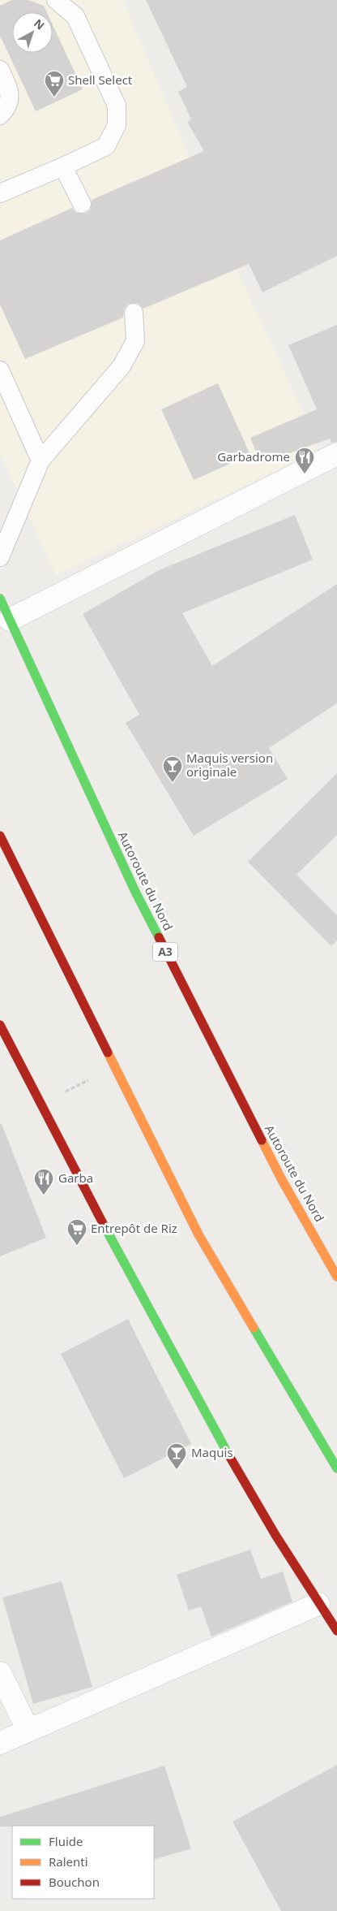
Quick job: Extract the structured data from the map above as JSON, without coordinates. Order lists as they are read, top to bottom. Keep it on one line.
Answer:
{"streets":{"main road":["Autoroute du Nord","A3"]},"places":{"supermarket":["Shell Select","Entrepôt de Riz"],"restaurant":["Garbadrome","Garba"],"bar":["Maquis version originale","Maquis"]},"legend":["Fluide","Ralenti","Bouchon"],"north":"top right"}
